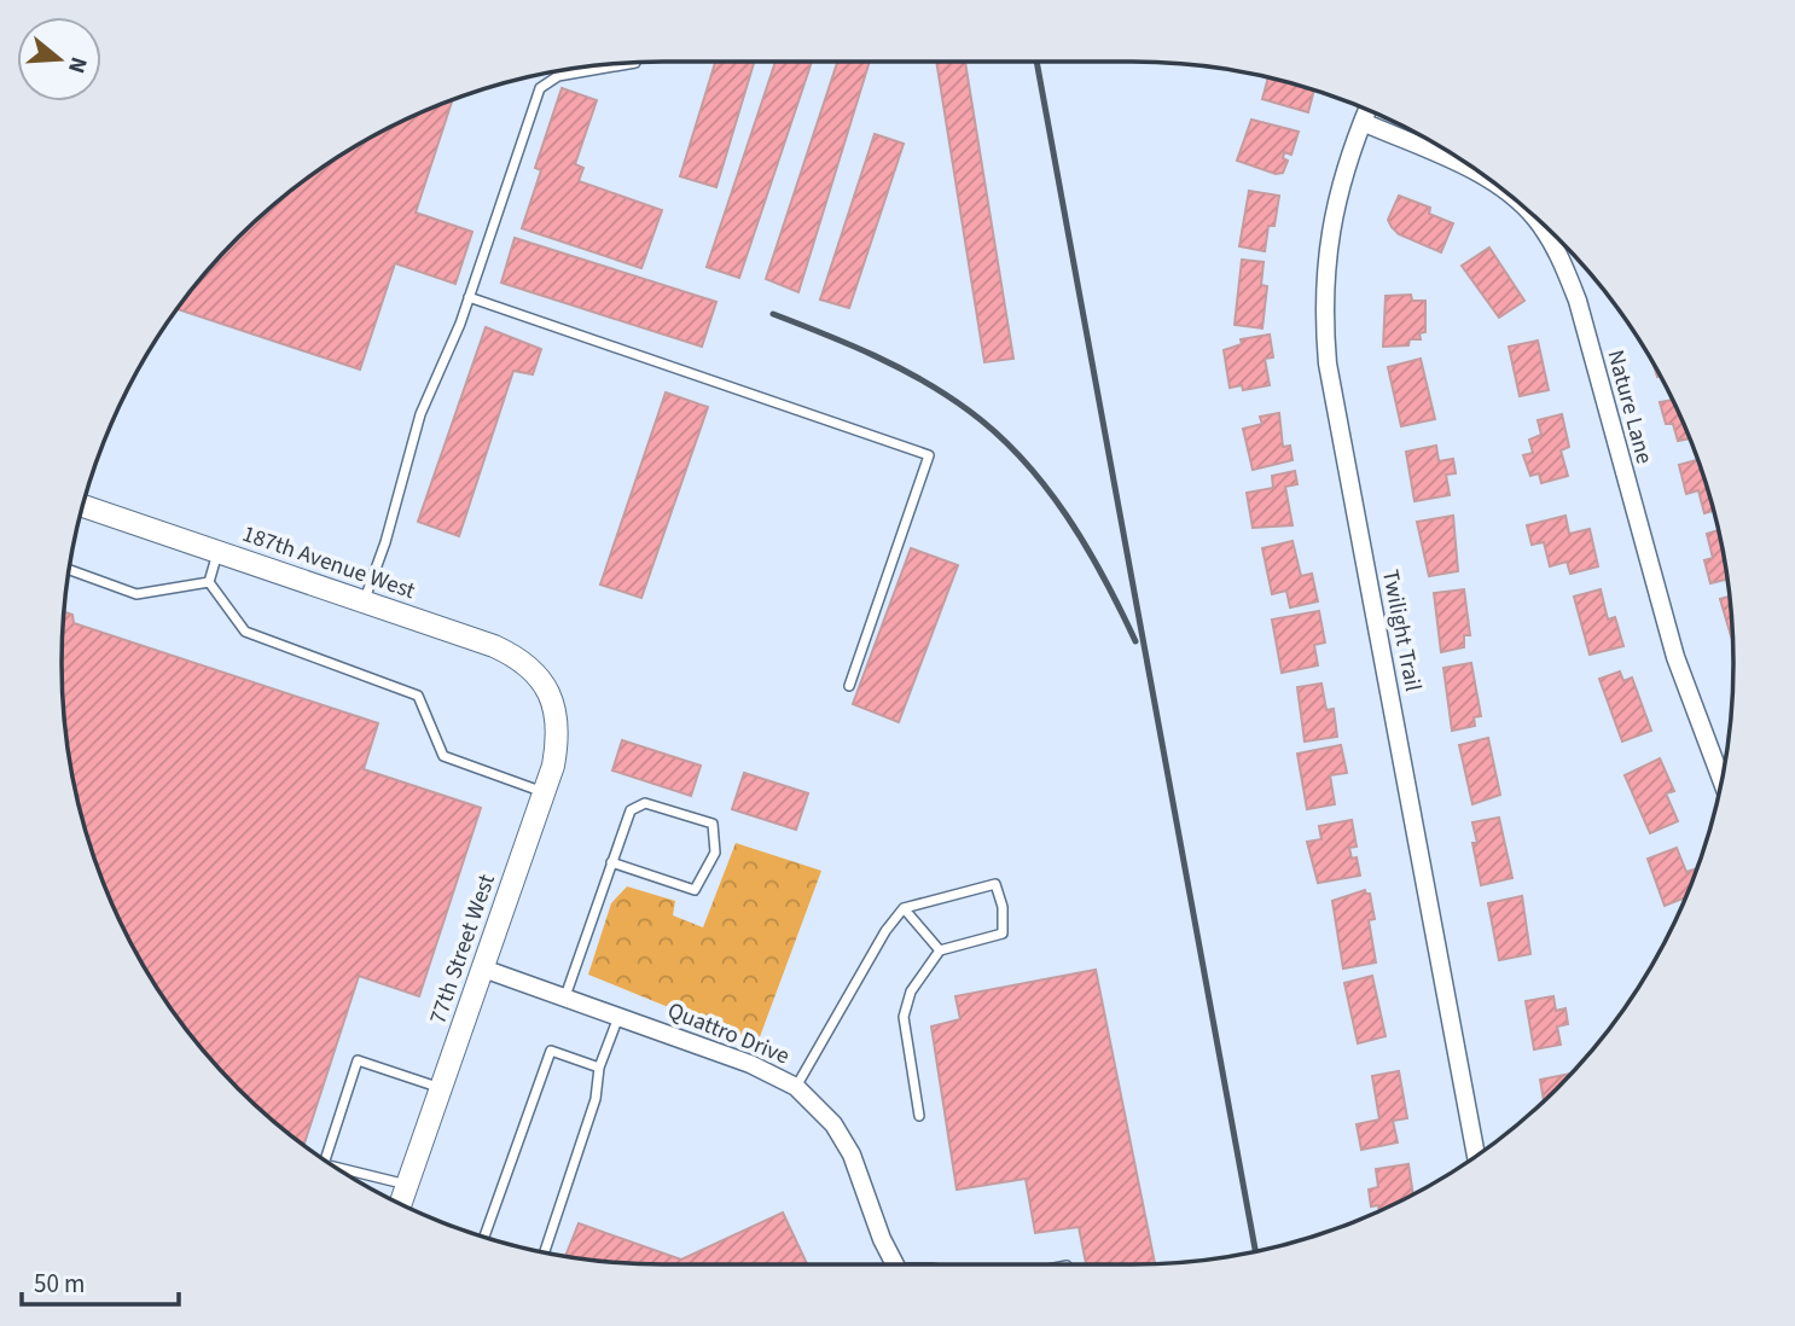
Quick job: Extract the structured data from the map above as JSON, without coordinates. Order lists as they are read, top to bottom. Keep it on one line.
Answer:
{"streets":{"street":["Nature Lane","187th Avenue West","Twilight Trail","77th Street West","Quattro Drive"]},"crossings":[["Nature Lane","Twilight Trail"],["187th Avenue West","77th Street West"],["77th Street West","Quattro Drive"]],"scale_bar":"50 m","north":"right"}
